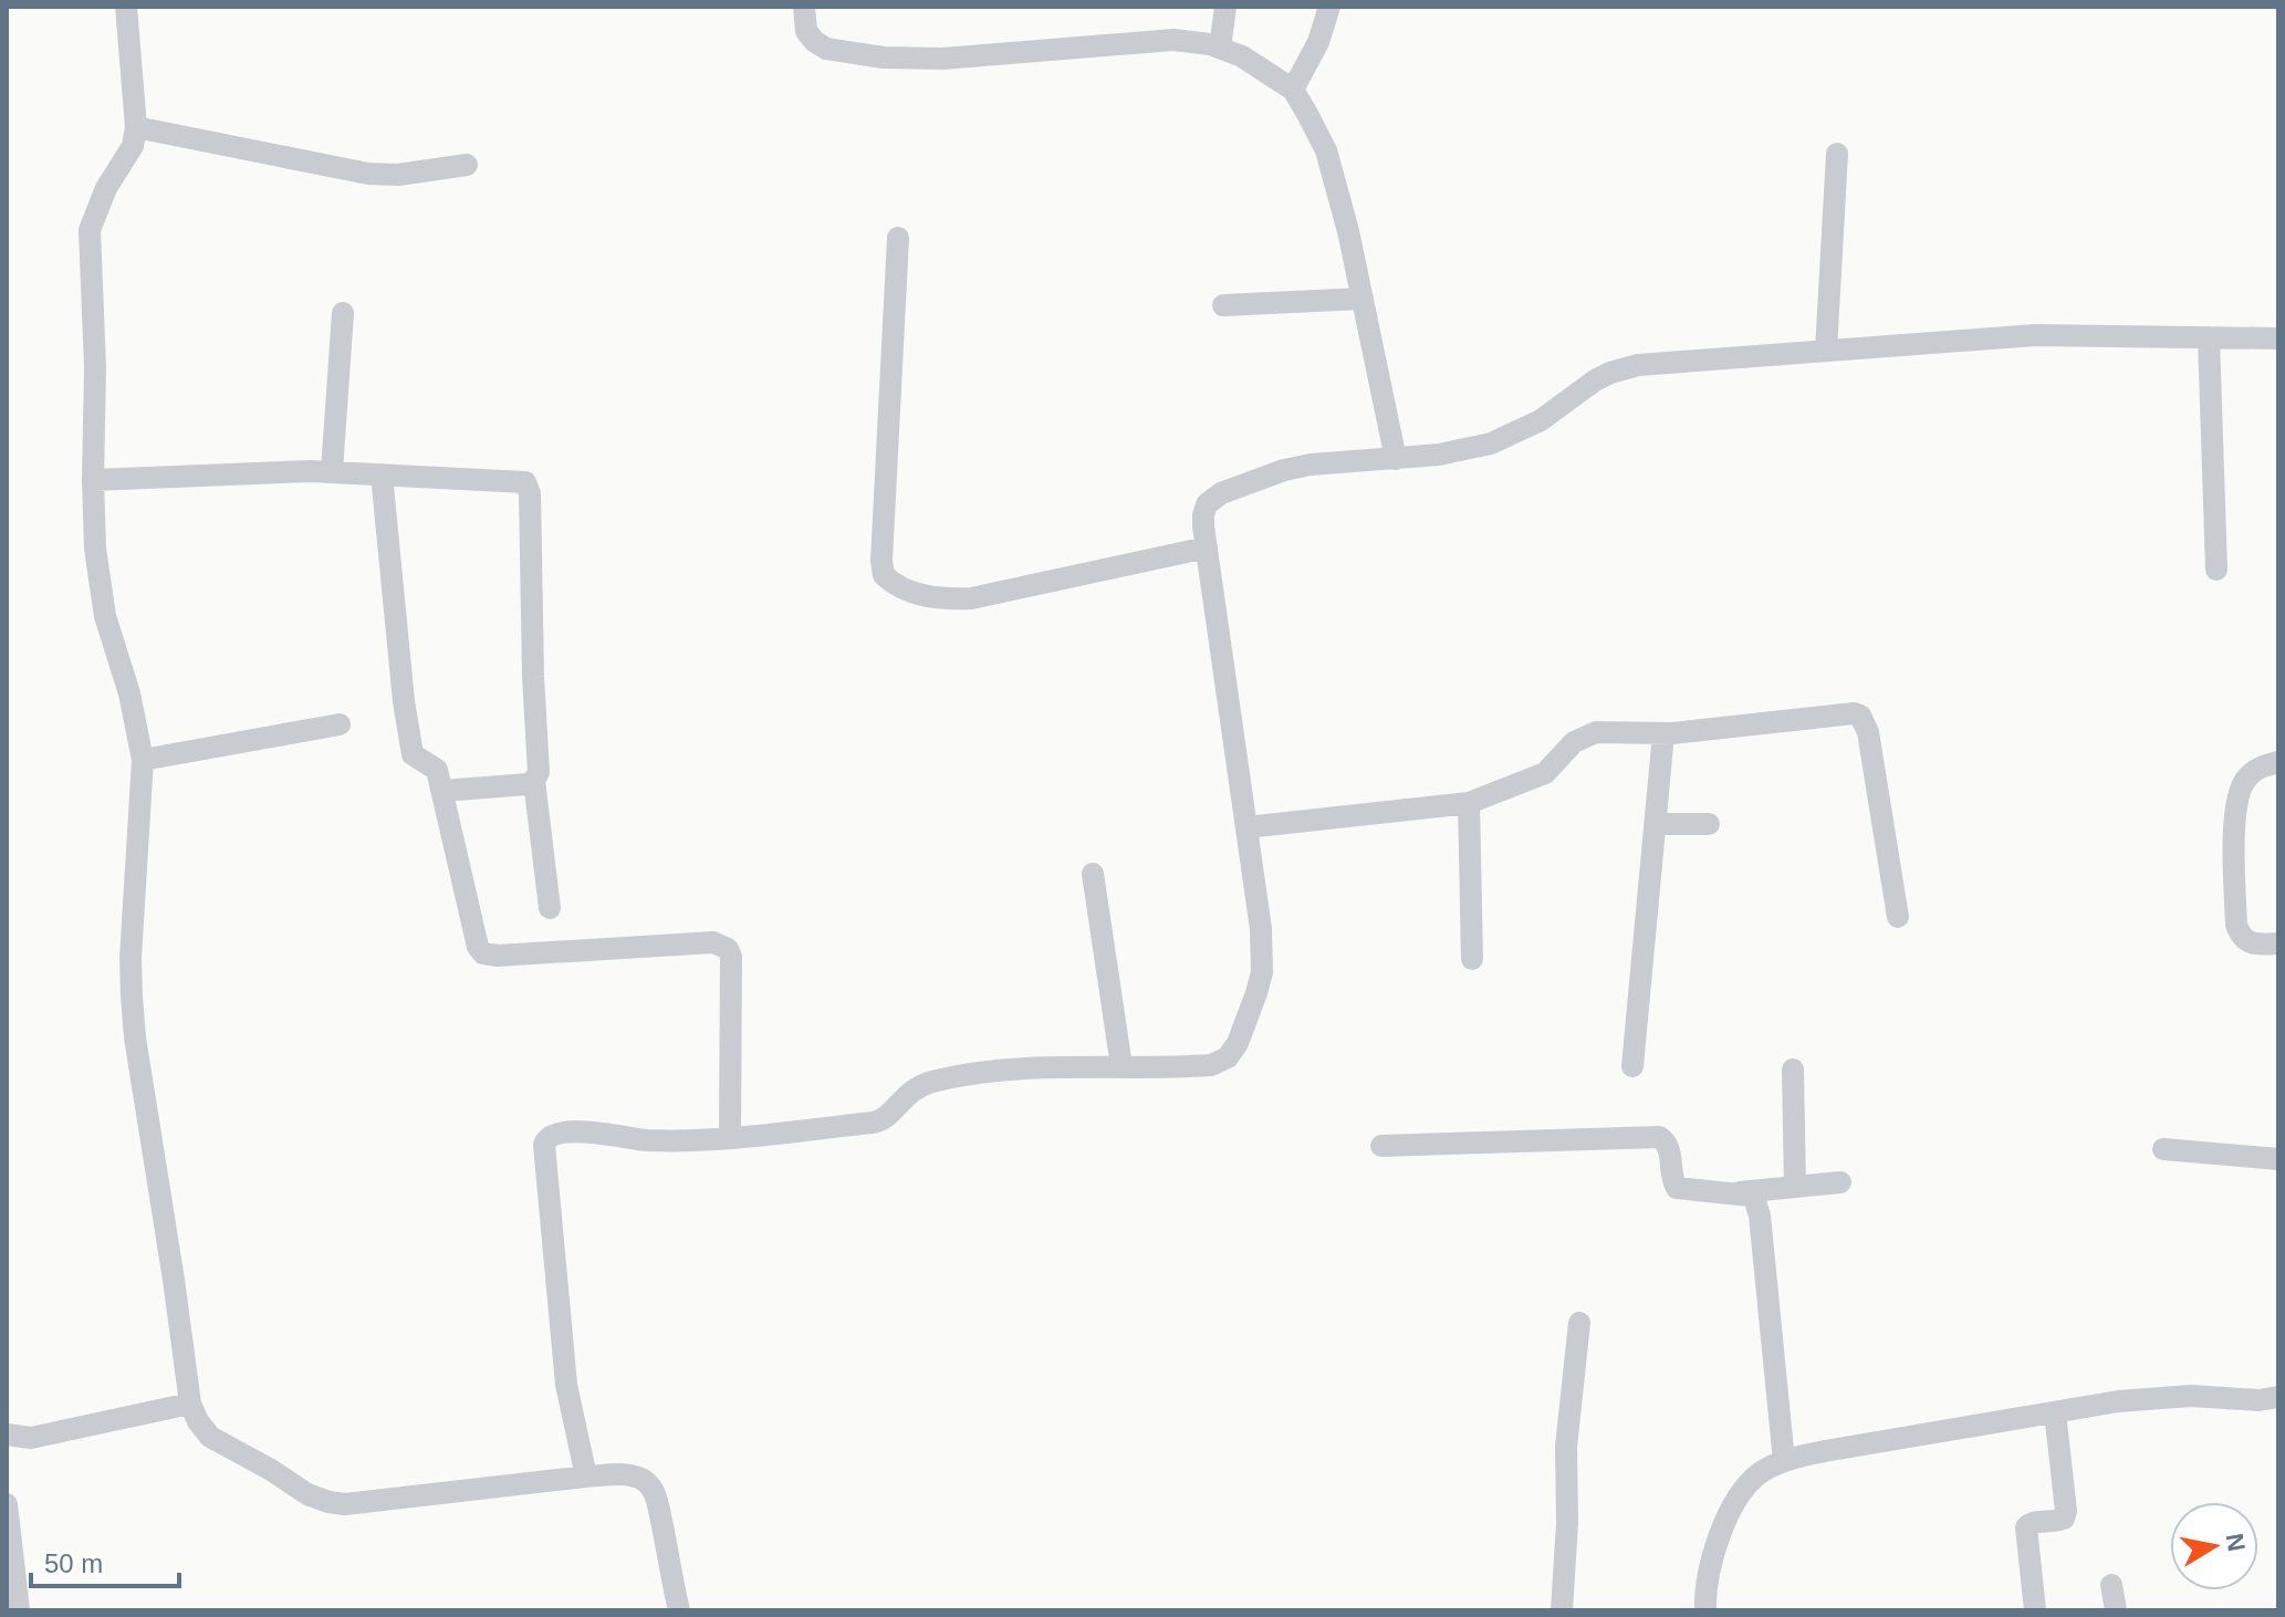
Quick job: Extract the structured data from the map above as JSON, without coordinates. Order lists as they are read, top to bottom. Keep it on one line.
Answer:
{"scale_bar":"50 m","north":"right"}
